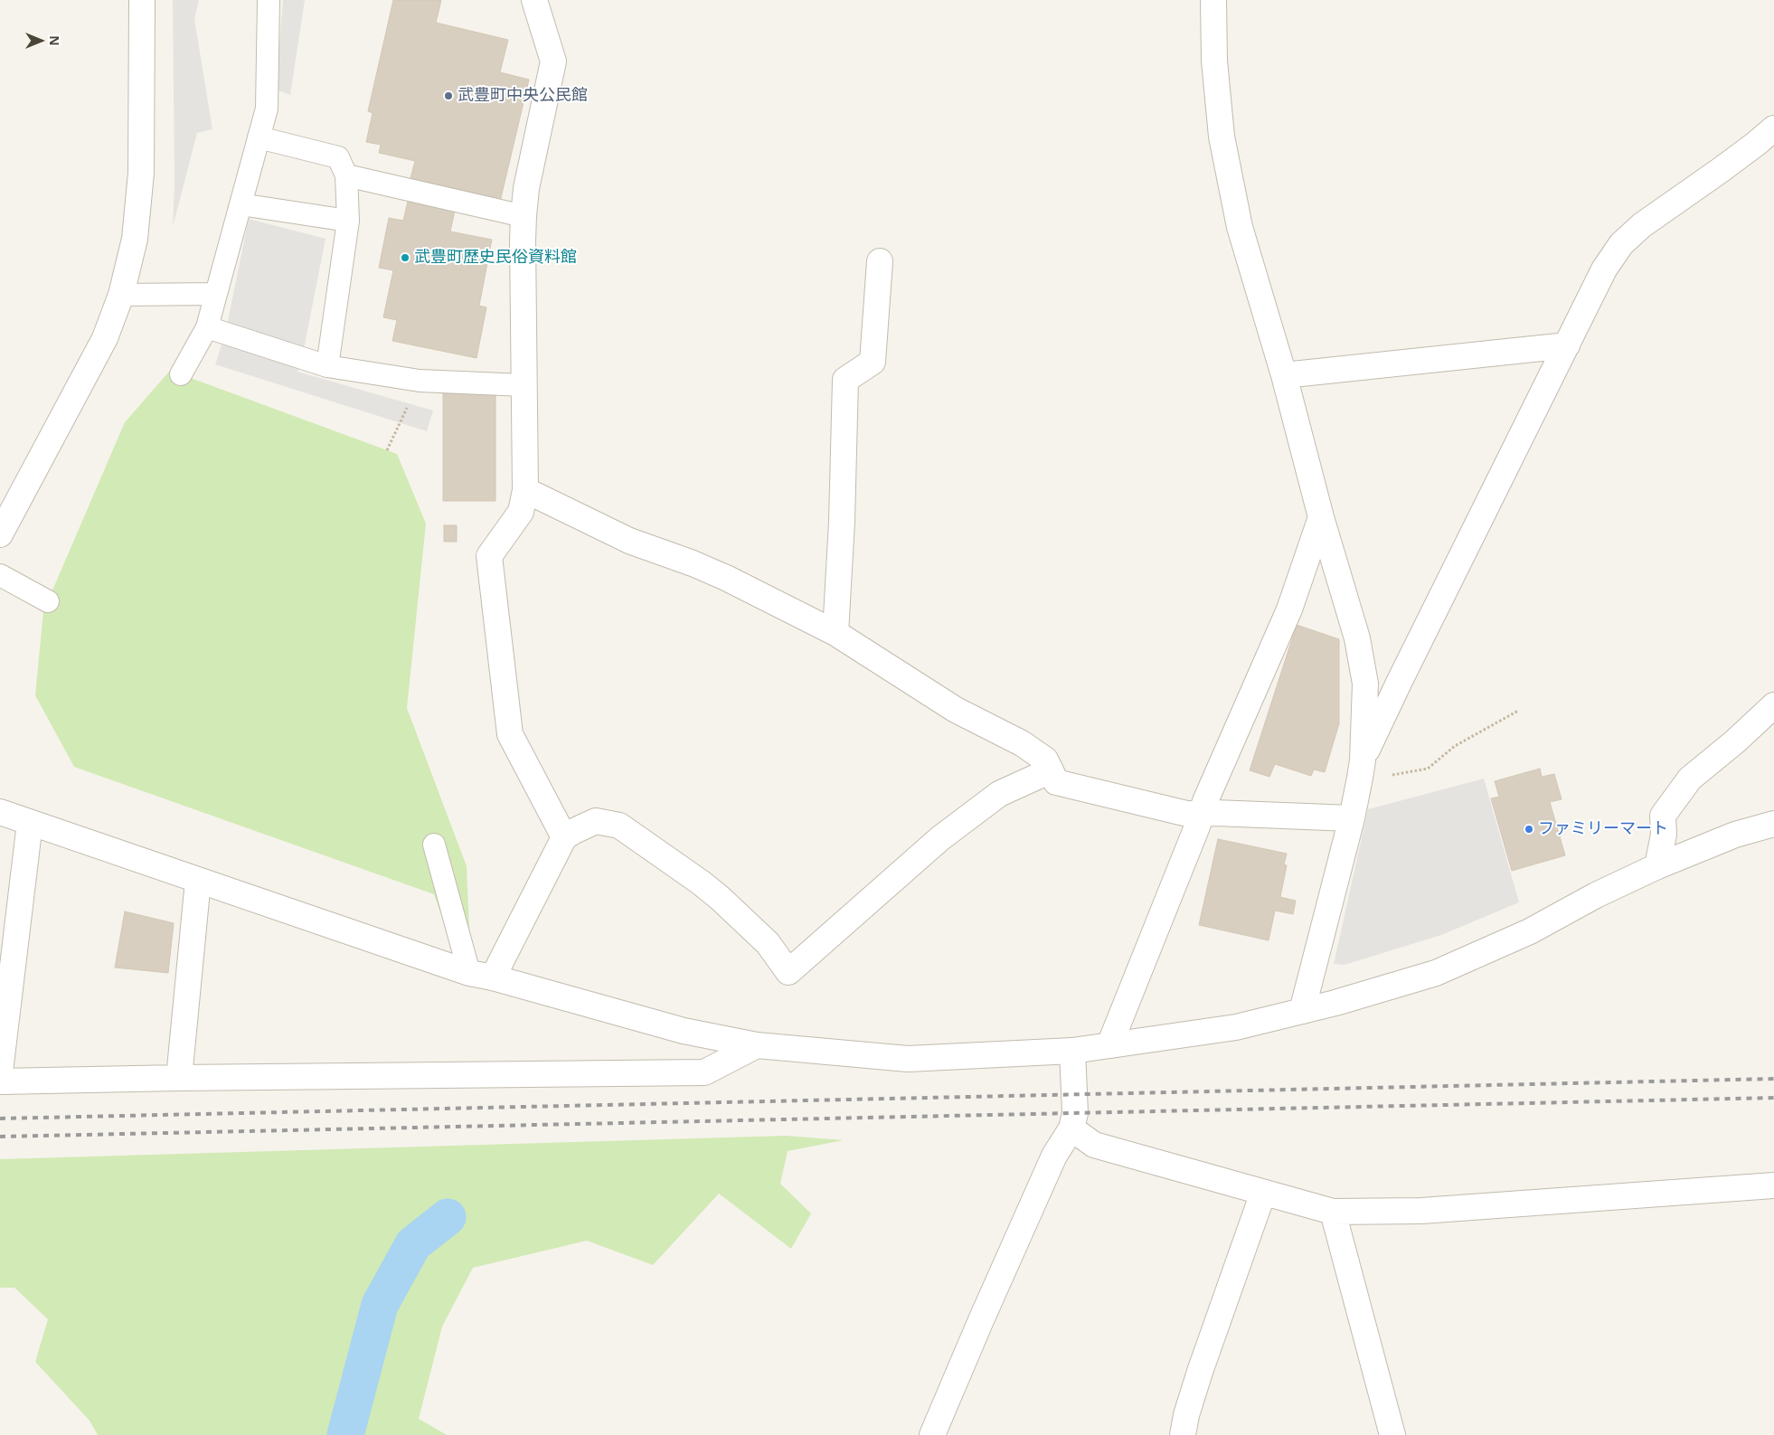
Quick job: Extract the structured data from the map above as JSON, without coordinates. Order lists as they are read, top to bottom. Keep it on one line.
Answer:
{"places":["武豊町中央公民館","武豊町歴史民俗資料館","ファミリーマート"],"north":"right"}
